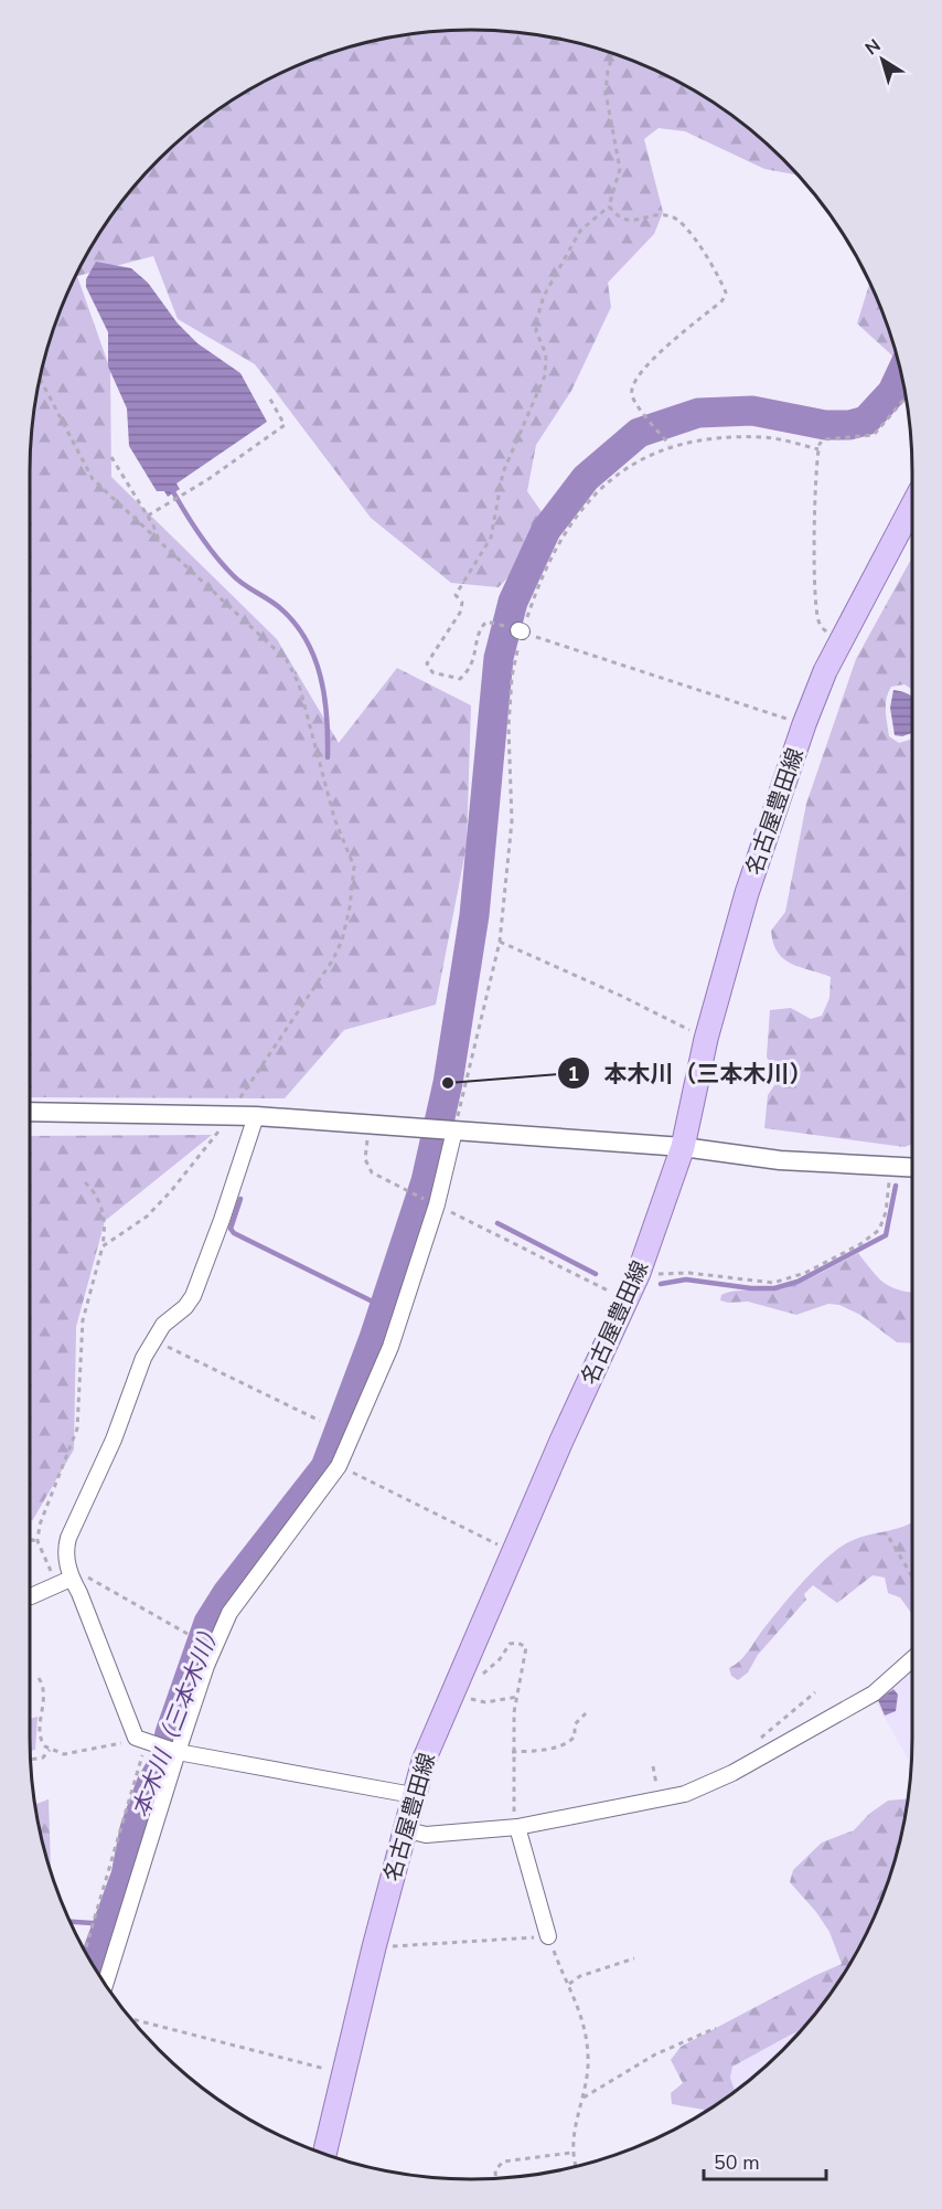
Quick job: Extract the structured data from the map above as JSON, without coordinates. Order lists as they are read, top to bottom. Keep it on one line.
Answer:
{"streets":{"main road":["名古屋豊田線"]},"water":["本木川（三本木川）"],"places":["本木川（三本木川）"],"scale_bar":"50 m","north":"top left"}
